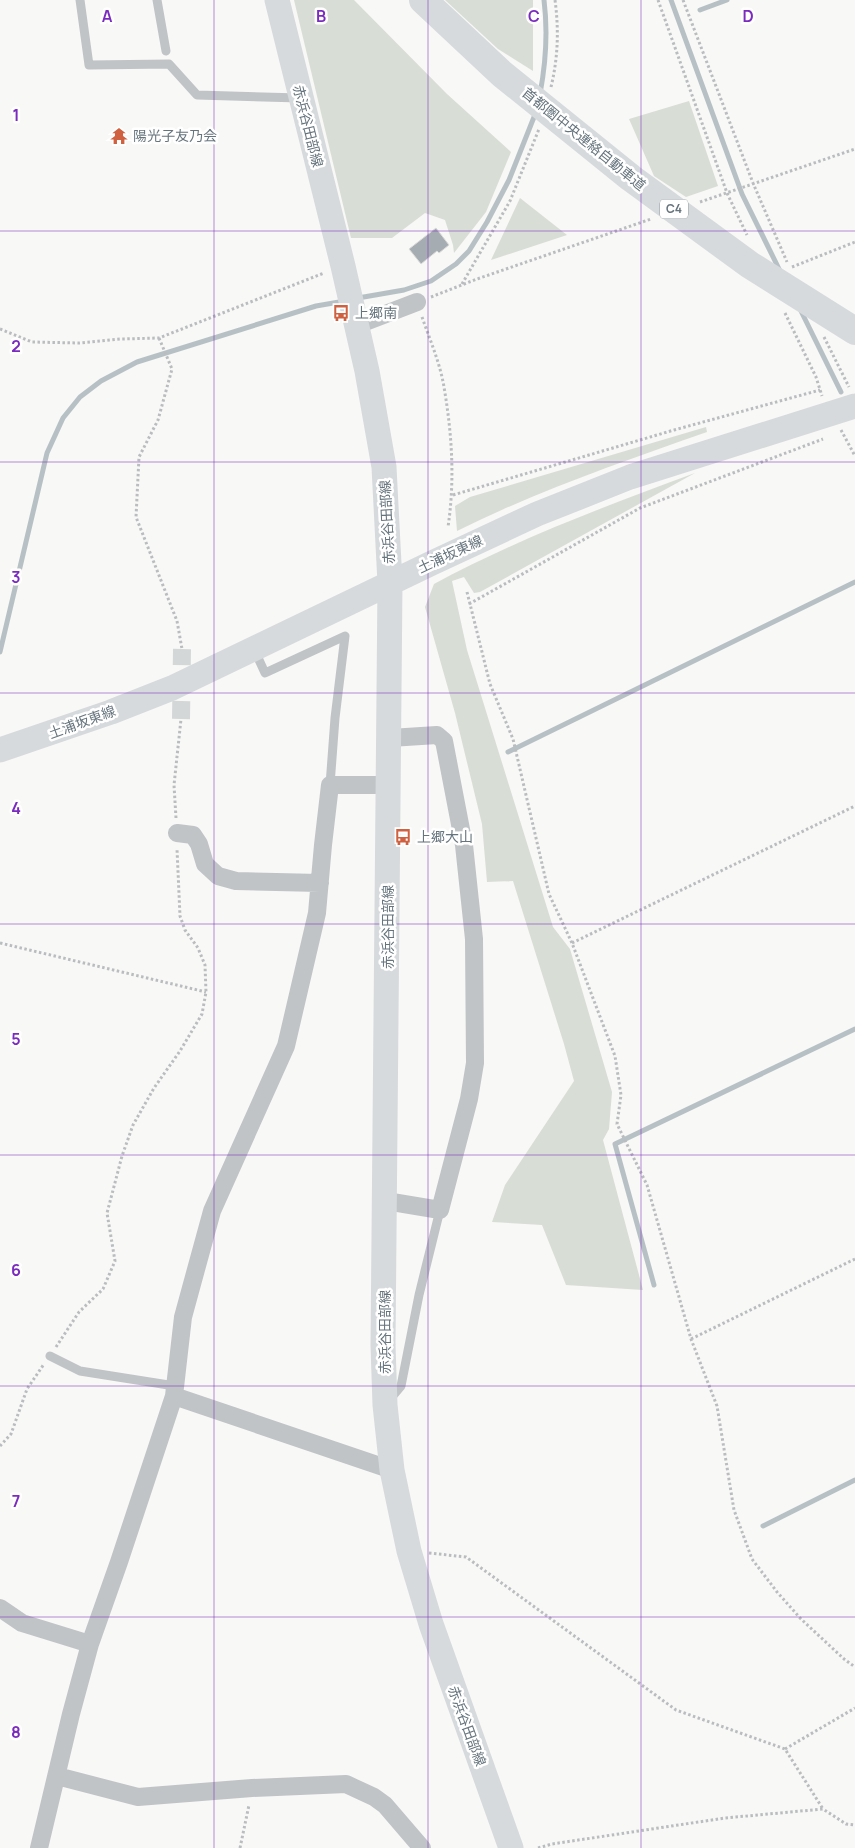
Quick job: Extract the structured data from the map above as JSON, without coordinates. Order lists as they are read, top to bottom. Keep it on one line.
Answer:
{"streets":{"highway":["首都圏中央連絡自動車道","C4"],"main road":["赤浜谷田部線","土浦坂東線"]},"crossings":[["赤浜谷田部線","土浦坂東線"]],"places":{"temple":["陽光子友乃会"],"bus stop":["上郷南","上郷大山"]},"grid":{"columns":["A","B","C","D"],"rows":["1","2","3","4","5","6","7","8"]}}
